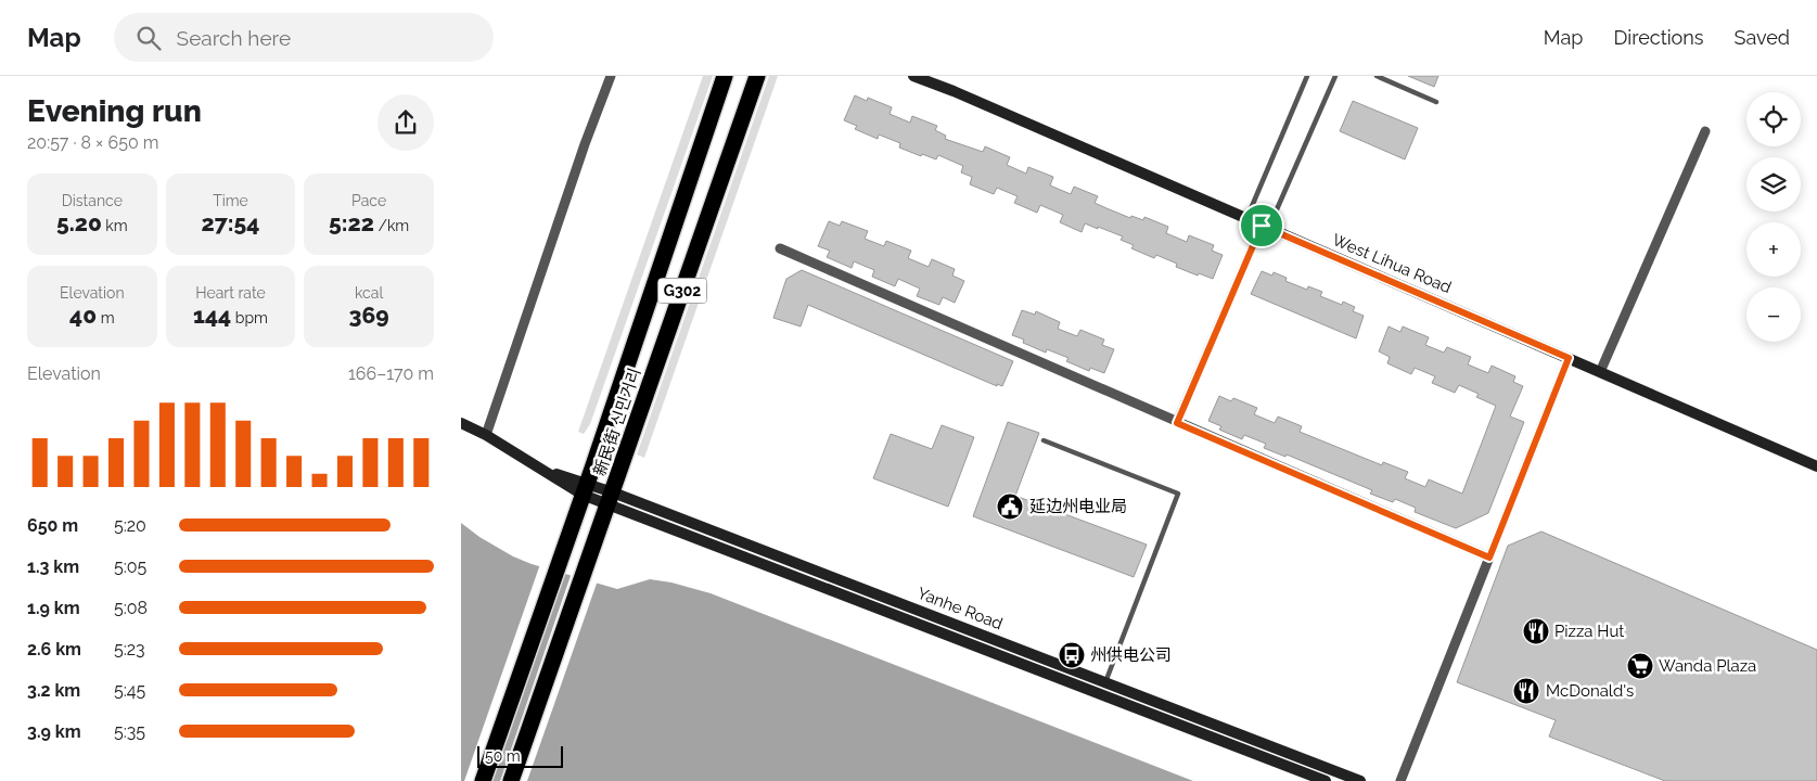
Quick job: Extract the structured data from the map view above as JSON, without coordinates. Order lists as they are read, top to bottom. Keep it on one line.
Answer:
{"streets":{"highway":["G302","新民街 신민거리"],"main road":["West Lihua Road","Yanhe Road"]},"crossings":[["新民街 신민거리","Yanhe Road"]],"places":{"public building":["延边州电业局"],"restaurant":["Pizza Hut","McDonald's"],"bus stop":["州供电公司"],"supermarket":["Wanda Plaza"]},"scale_bar":"50 m","page":{"header":"Map","search":"Search here","nav":["Map","Directions","Saved"],"heading":["Evening run","20:57 · 8 × 650 m"],"map_buttons":["+","−"],"stats":[["Distance","5.20 km"],["Time","27:54"],["Pace","5:22 /km"],["Elevation","40 m"],["Heart rate","144 bpm"],["kcal","369"]],"chart":["Elevation","166–170 m"],"list":[{"name":"650 m","note":"5:20"},{"name":"1.3 km","note":"5:05"},{"name":"1.9 km","note":"5:08"},{"name":"2.6 km","note":"5:23"},{"name":"3.2 km","note":"5:45"},{"name":"3.9 km","note":"5:35"}],"scale":"50 m"}}
